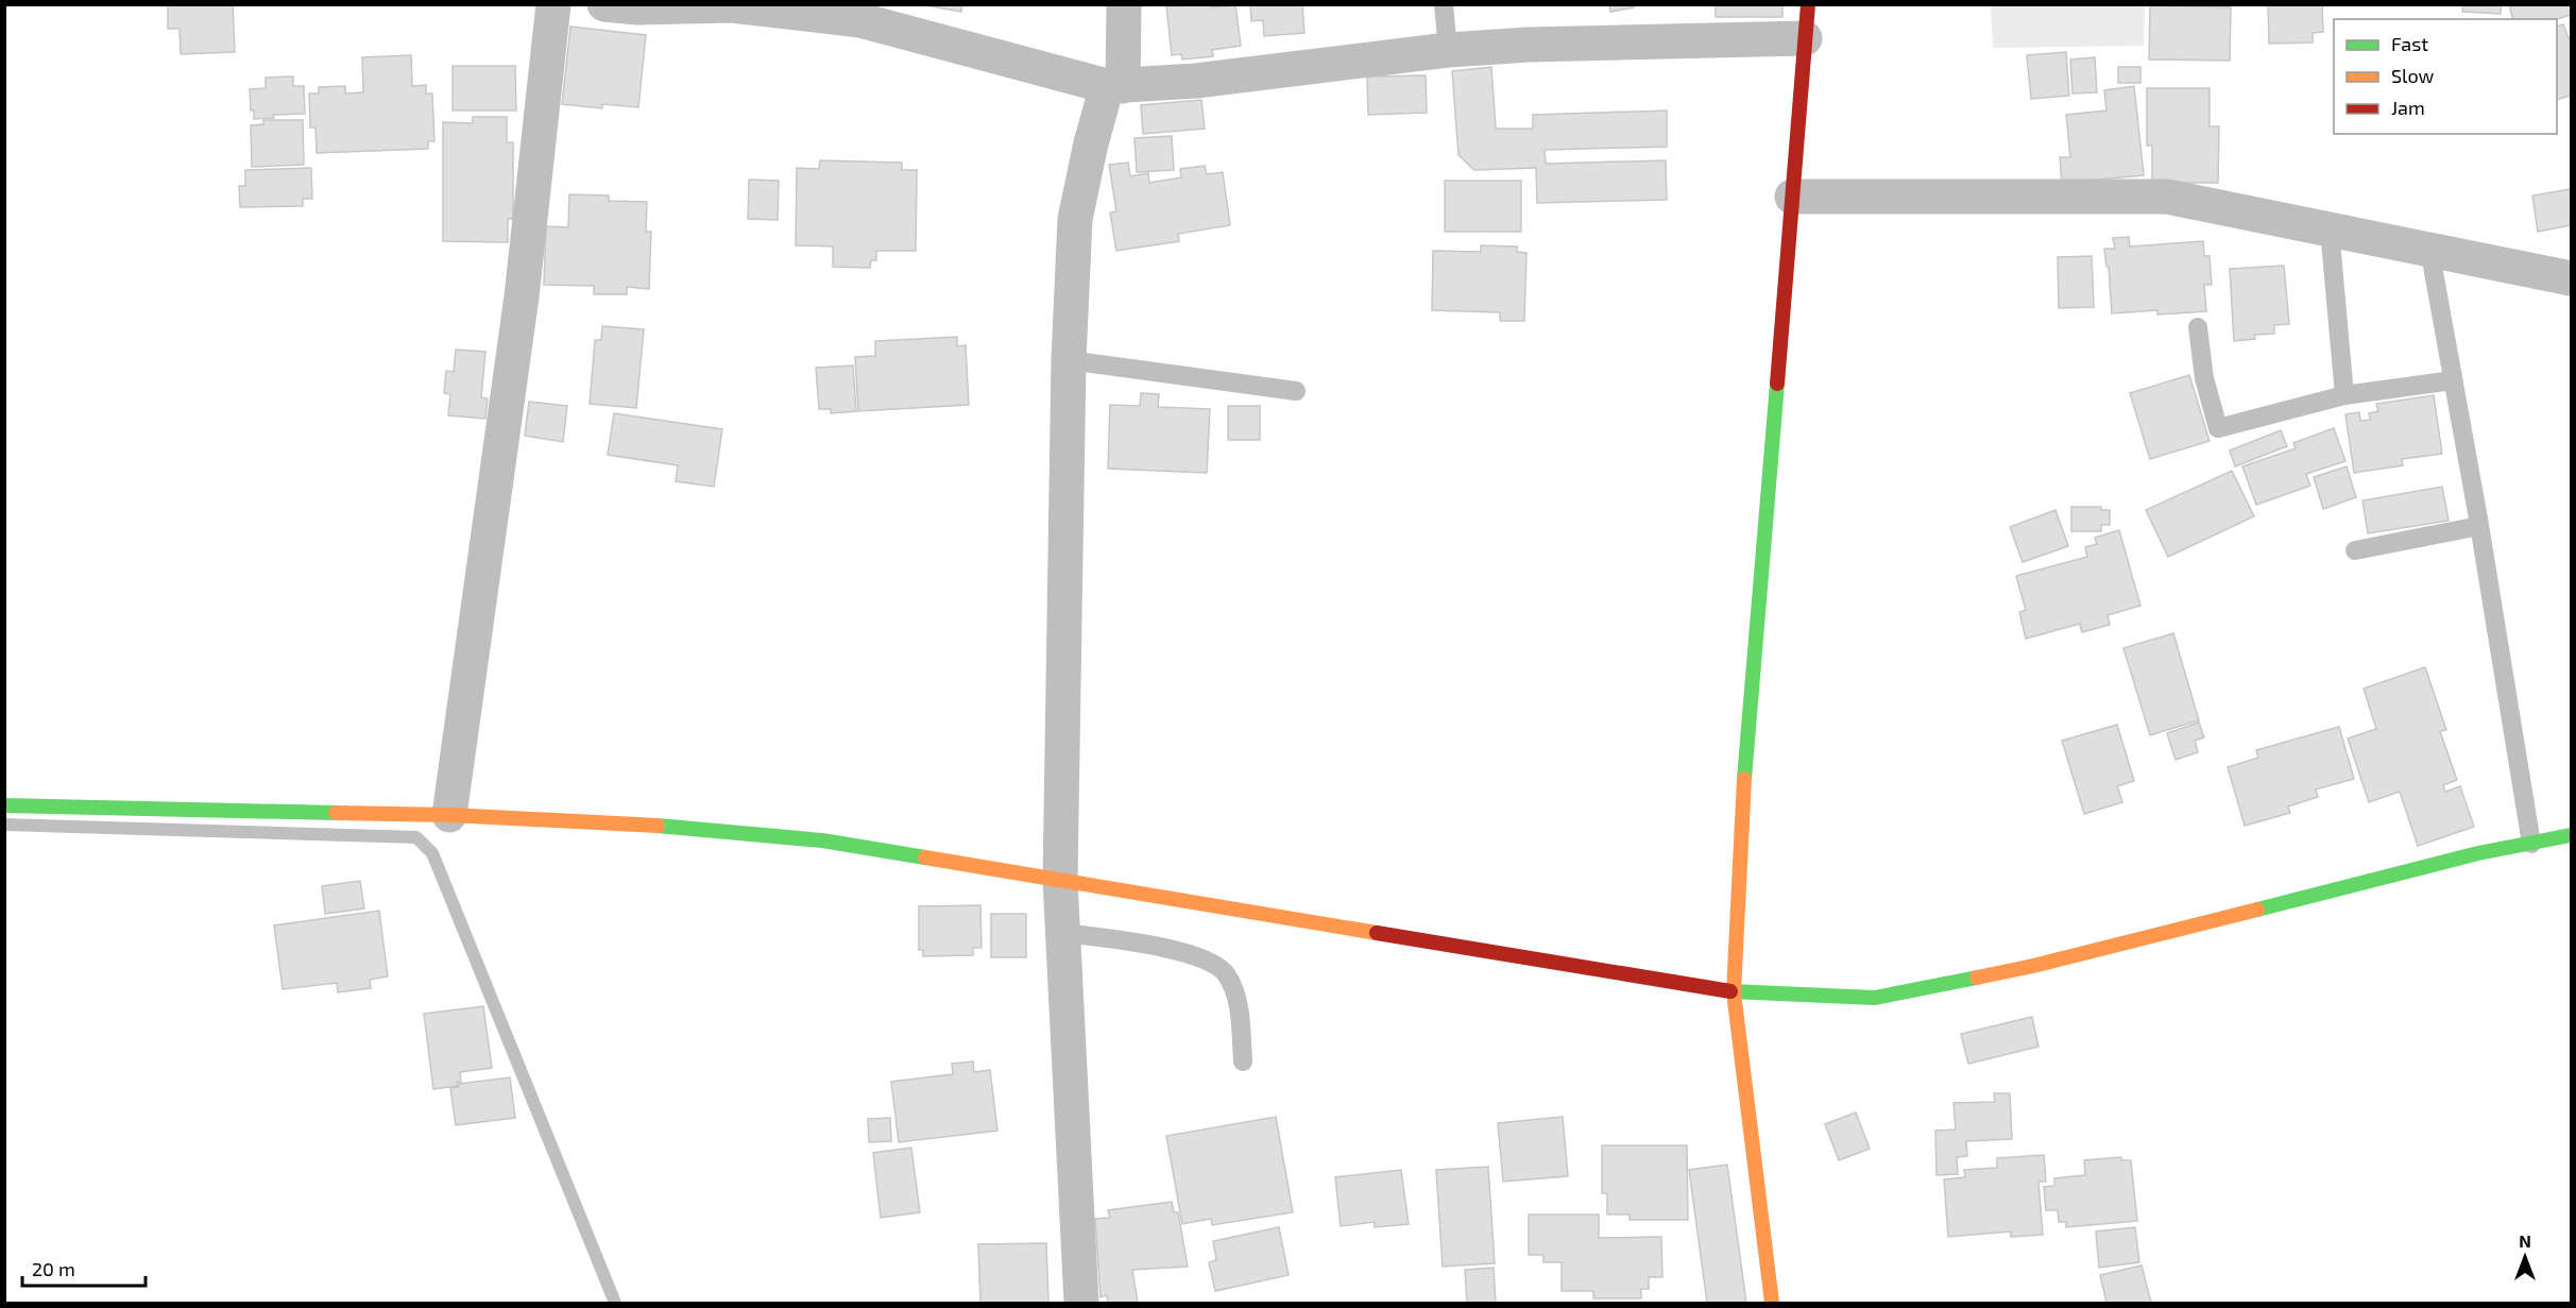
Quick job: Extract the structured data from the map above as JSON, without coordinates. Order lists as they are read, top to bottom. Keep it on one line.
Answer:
{"legend":["Fast","Slow","Jam"],"scale_bar":"20 m","north":"top"}
